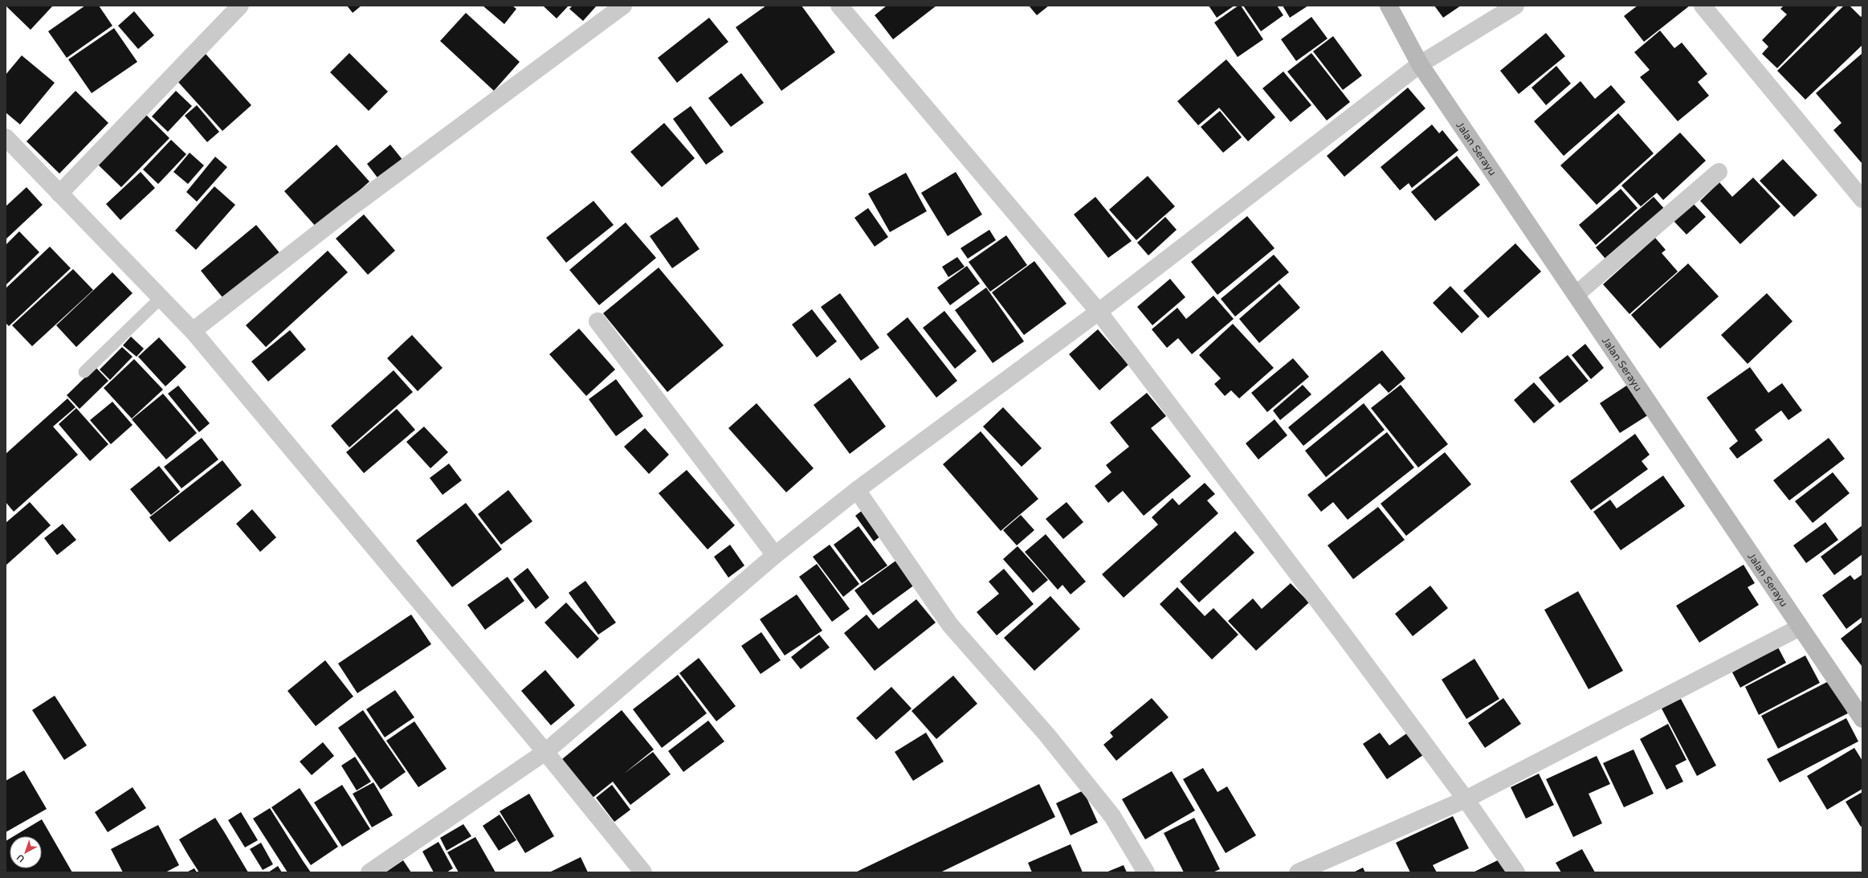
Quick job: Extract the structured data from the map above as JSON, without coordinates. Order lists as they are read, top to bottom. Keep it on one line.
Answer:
{"streets":{"street":["Jalan Serayu"]},"north":"bottom left"}
